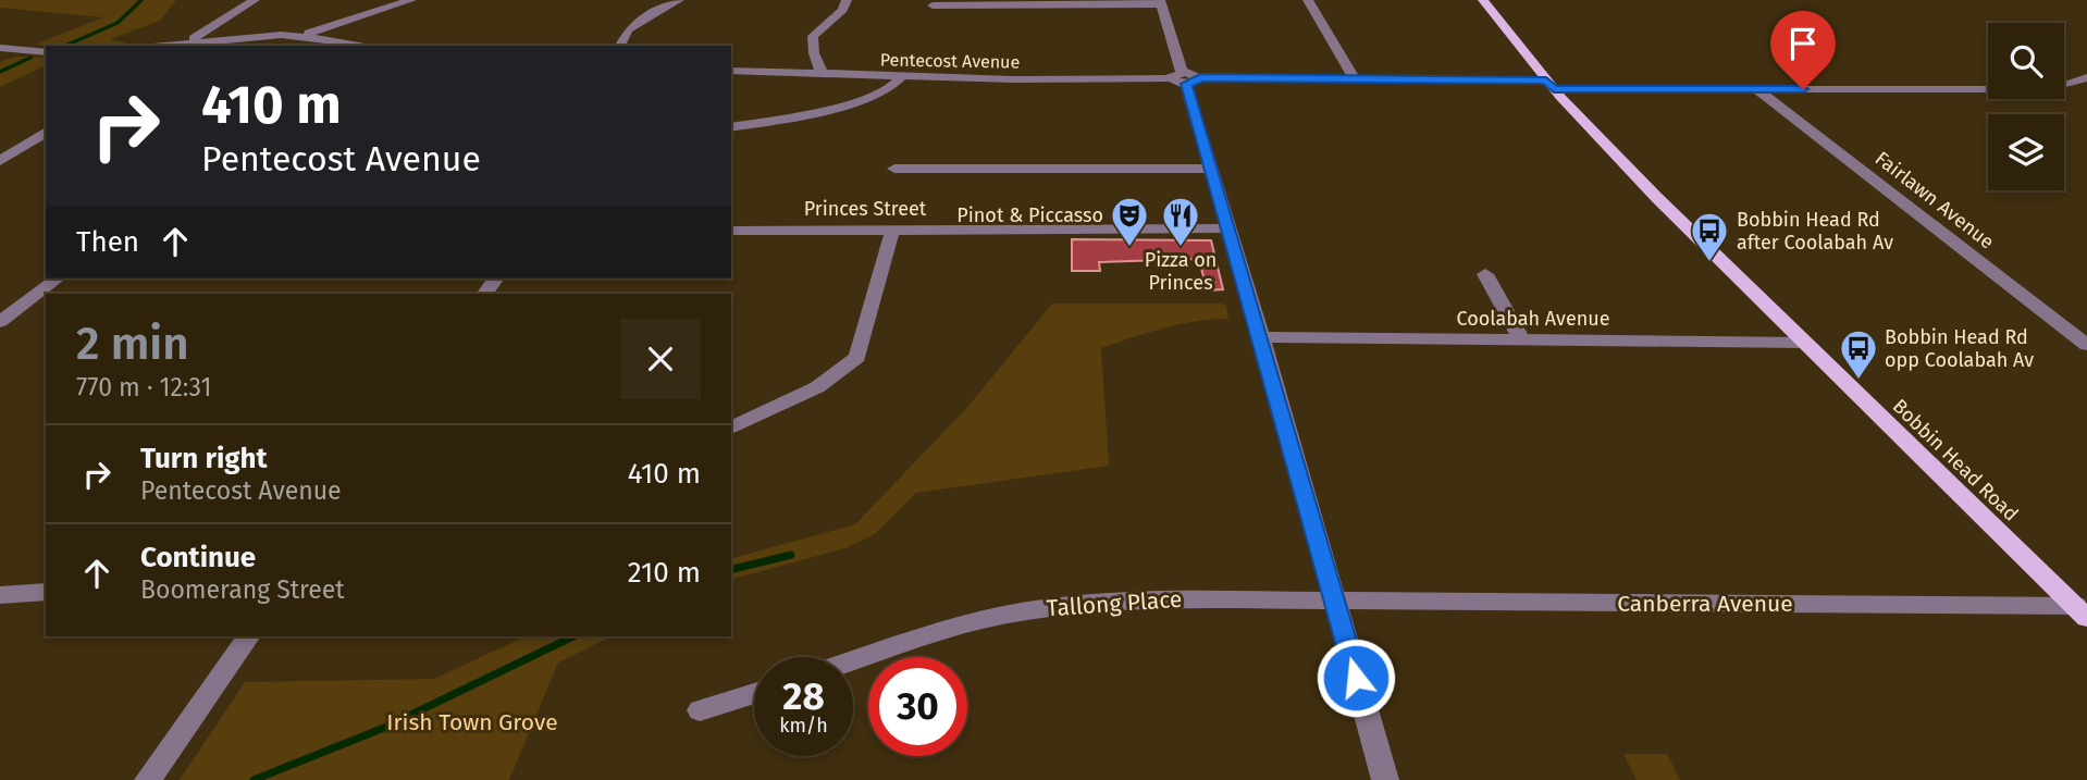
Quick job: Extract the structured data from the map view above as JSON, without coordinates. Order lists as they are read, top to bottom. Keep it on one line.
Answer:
{"streets":{"main road":["Bobbin Head Road"],"street":["Pentecost Avenue","Fairlawn Avenue","Princes Street","Coolabah Avenue","Tallong Place","Canberra Avenue"]},"crossings":[["Pentecost Avenue","Fairlawn Avenue"],["Pentecost Avenue","Bobbin Head Road"],["Coolabah Avenue","Bobbin Head Road"],["Bobbin Head Road","Canberra Avenue"],["Tallong Place","Canberra Avenue"]],"parks":["Irish Town Grove"],"places":{"theatre":["Pinot & Piccasso"],"restaurant":["Pizza on Princes"],"bus stop":["Bobbin Head Rd after Coolabah Av","Bobbin Head Rd opp Coolabah Av"]},"page":{"turn":["410 m","Pentecost Avenue"],"then":"Then","heading":["2 min","770 m · 12:31"],"list":[{"name":"Turn right","note":"Pentecost Avenue","value":"410 m"},{"name":"Continue","note":"Boomerang Street","value":"210 m"}],"speed":"28 km/h","limit":"30"}}
